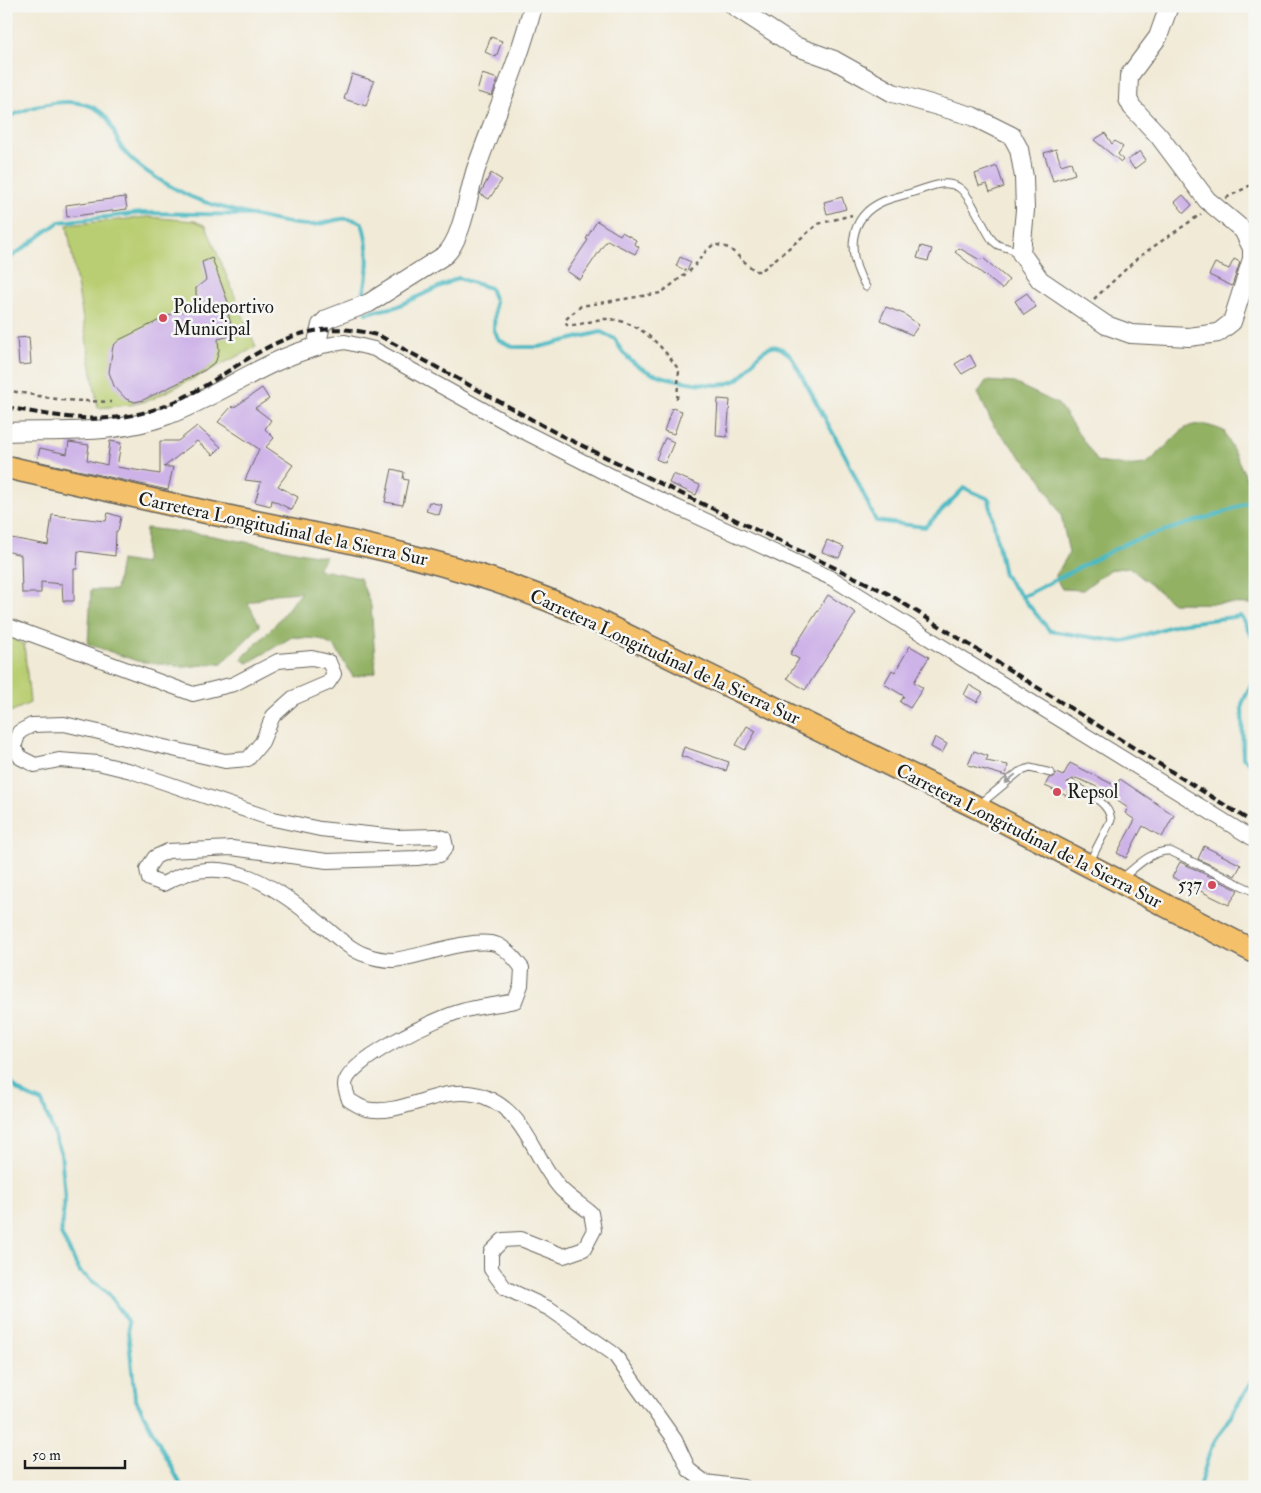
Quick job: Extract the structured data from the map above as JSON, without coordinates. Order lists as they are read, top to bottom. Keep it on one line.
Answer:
{"streets":{"highway":["Carretera Longitudinal de la Sierra Sur"]},"places":["Polideportivo Municipal","Repsol","537"],"scale_bar":"50 m"}
